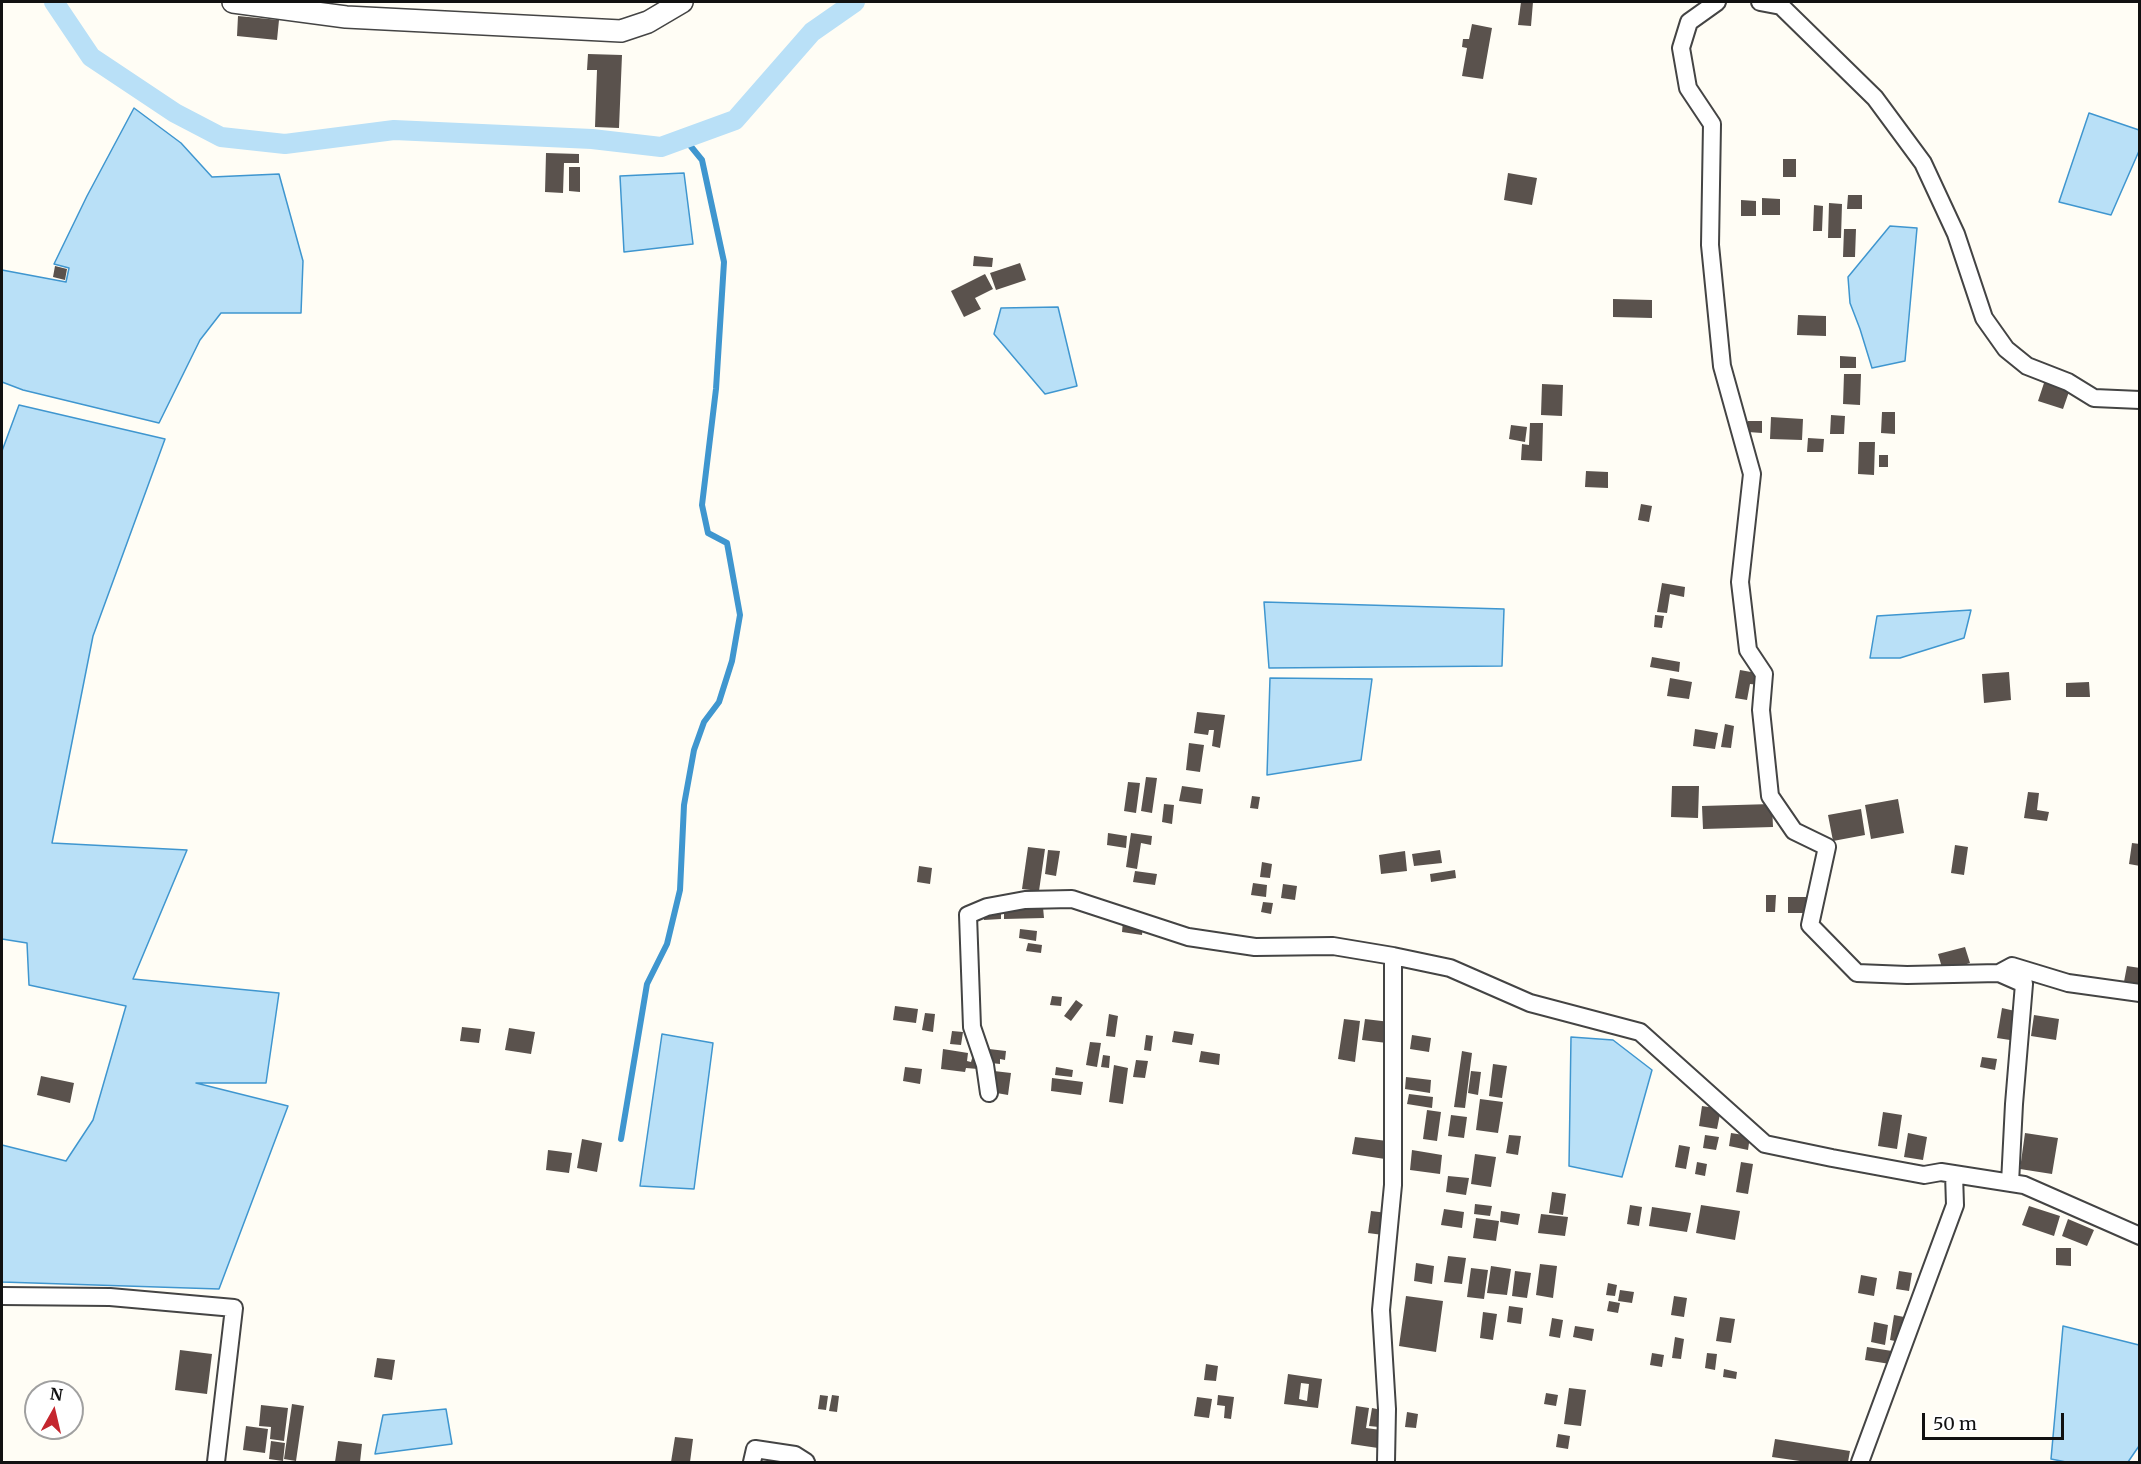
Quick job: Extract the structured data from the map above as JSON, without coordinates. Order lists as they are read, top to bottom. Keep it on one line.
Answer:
{"scale_bar":"50 m","north":"top"}
